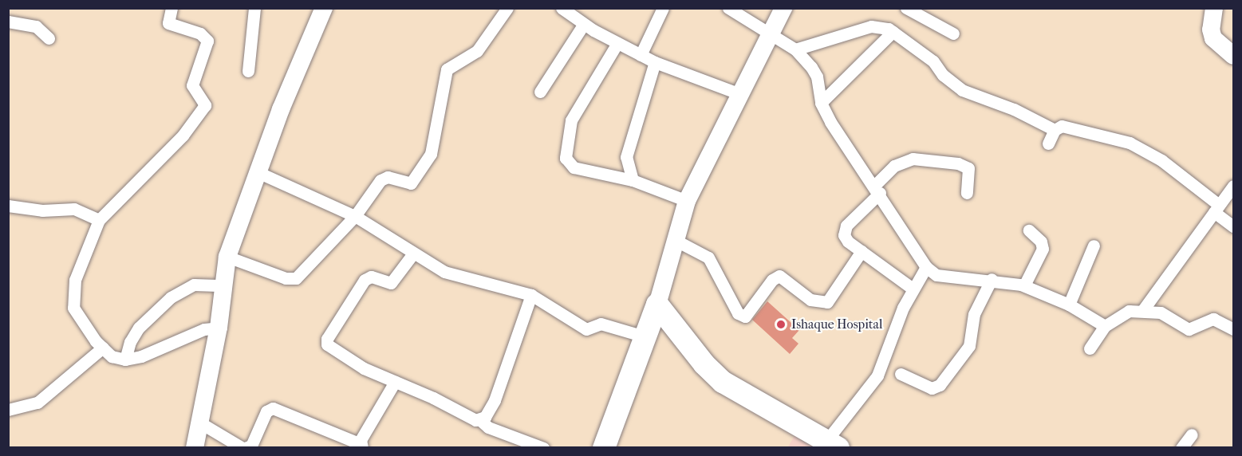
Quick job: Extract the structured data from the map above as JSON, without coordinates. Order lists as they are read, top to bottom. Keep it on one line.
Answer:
{"places":["Ishaque Hospital"]}
